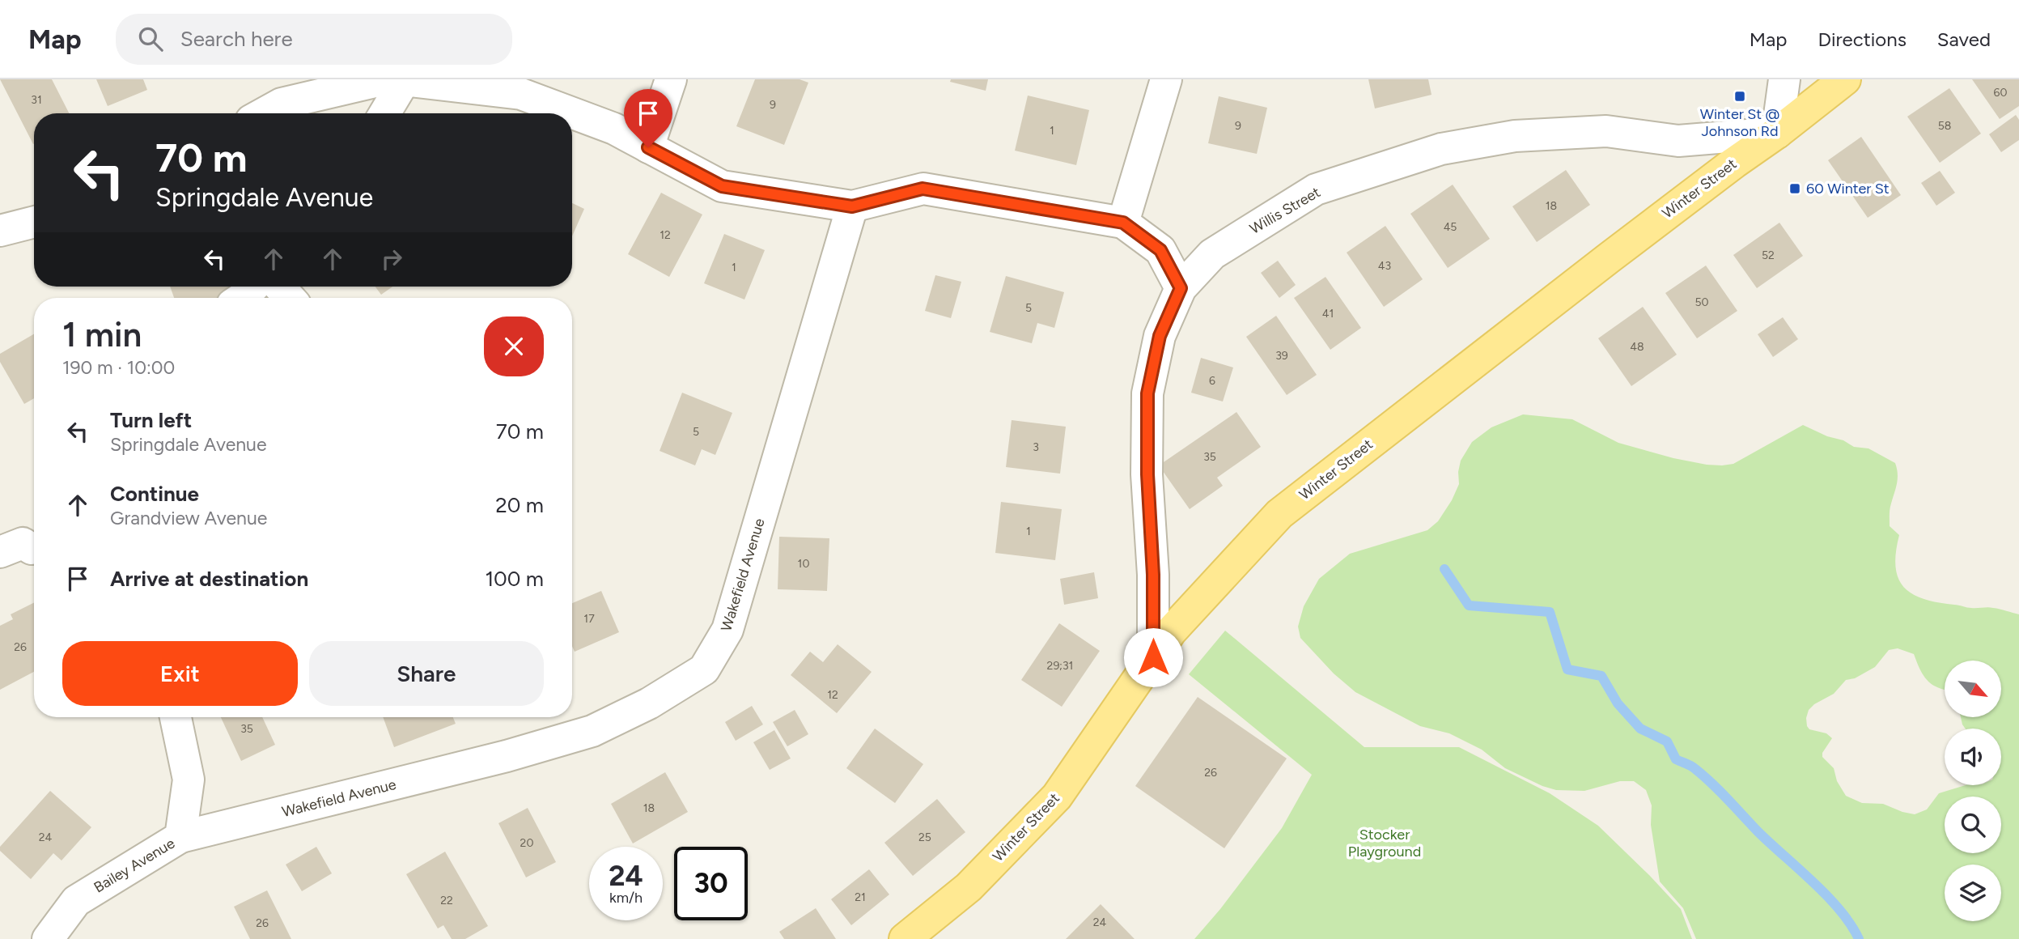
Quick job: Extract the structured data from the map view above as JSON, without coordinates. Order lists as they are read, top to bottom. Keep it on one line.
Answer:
{"streets":{"main road":["Winter Street"],"street":["Willis Street","Wakefield Avenue","Bailey Avenue"]},"crossings":[["Winter Street","Willis Street"],["Wakefield Avenue","Bailey Avenue"]],"parks":["Stocker Playground"],"places":{"transit":["Winter St @ Johnson Rd","60 Winter St"]},"house_numbers":["60","31","9","9","58","1","18","45","12","52","43","1","50","5","41","48","39","6","5","3","35","1","10","17","26","29;31","12","35","26","18","24","25","20","21","22","24","26"],"north":"bottom right","page":{"header":"Map","search":"Search here","nav":["Map","Directions","Saved"],"turn":["70 m","Springdale Avenue"],"heading":["1 min","190 m · 10:00"],"list":[{"name":"Turn left","note":"Springdale Avenue","value":"70 m"},{"name":"Continue","note":"Grandview Avenue","value":"20 m"},{"name":"Arrive at destination","value":"100 m"}],"buttons":["Exit","Share"],"speed":"24 km/h","limit":"30"}}
